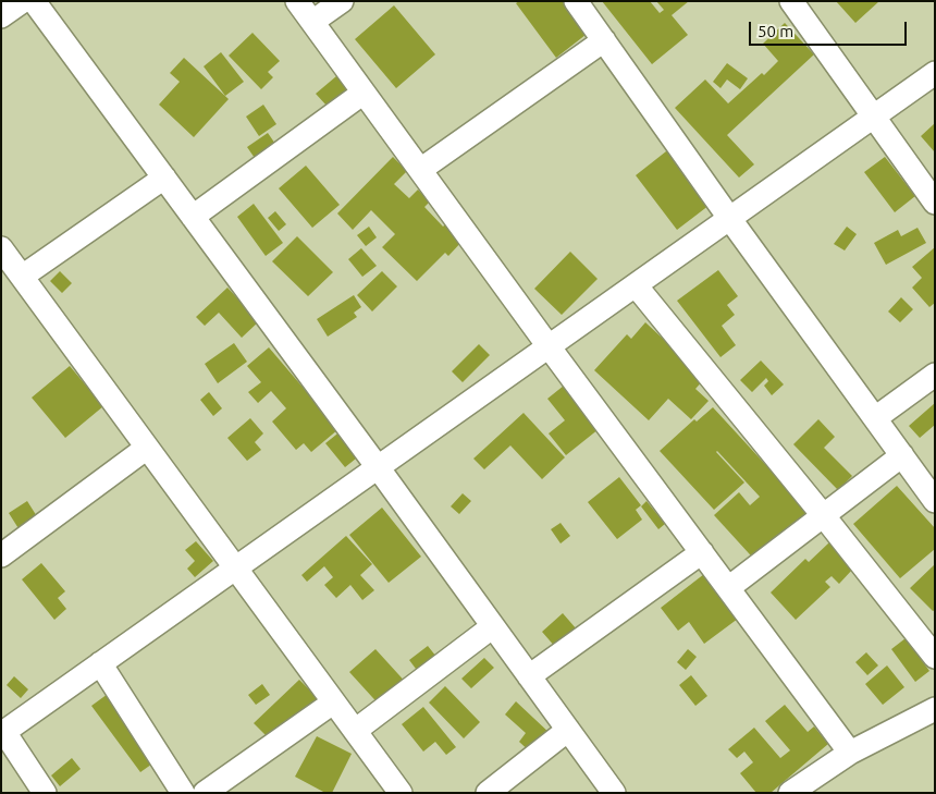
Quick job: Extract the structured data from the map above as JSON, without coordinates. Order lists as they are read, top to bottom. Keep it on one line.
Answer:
{"scale_bar":"50 m"}
